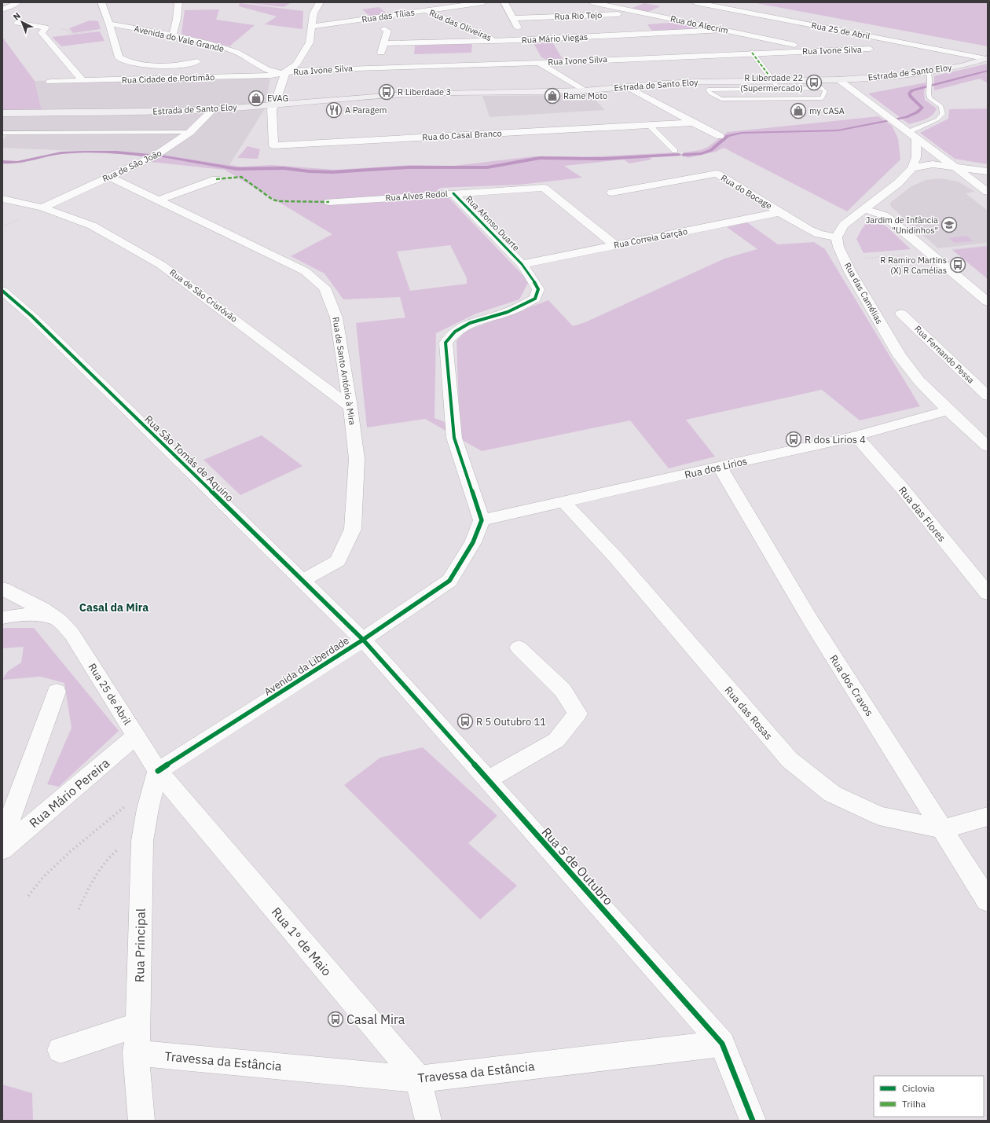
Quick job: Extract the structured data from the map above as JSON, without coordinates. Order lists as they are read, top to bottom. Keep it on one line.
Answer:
{"streets":{"main road":["Estrada de Santo Eloy"],"street":["Rua das Tílias","Rua Rio Tejo","Rua do Alecrim","Rua das Oliveiras","Rua 25 de Abril","Avenida do Vale Grande","Rua Mário Viegas","Rua Ivone Silva","Rua Cidade de Portimão","Rua do Casal Branco","Rua de São João","Rua do Bocage","Rua Alves Redol","Rua Afonso Duarte","Rua Correia Garção","Rua das Camélias","Rua de São Cristóvão","Rua Fernando Pessa","Rua de Santo António à Mira","Rua São Tomás de Aquino","Rua dos Lírios","Rua das Flores","Avenida da Liberdade","Rua dos Cravos","Rua das Rosas","Rua Mário Pereira","Rua 5 de Outubro","Rua 1º de Maio","Rua Principal","Travessa da Estância"]},"crossings":[["Rua das Tílias","Rua das Oliveiras"],["Rua Rio Tejo","Rua do Alecrim"],["Rua do Alecrim","Rua Mário Viegas"],["Rua do Alecrim","Rua Ivone Silva"],["Rua das Oliveiras","Rua Mário Viegas"],["Rua 25 de Abril","Estrada de Santo Eloy"],["Rua 25 de Abril","Avenida da Liberdade"],["Rua 25 de Abril","Rua Mário Pereira"],["Rua 25 de Abril","Rua 1º de Maio"],["Rua 25 de Abril","Rua Principal"],["Avenida do Vale Grande","Rua Ivone Silva"],["Avenida do Vale Grande","Rua Cidade de Portimão"],["Rua Ivone Silva","Rua Cidade de Portimão"],["Estrada de Santo Eloy","Rua do Casal Branco"],["Estrada de Santo Eloy","Rua de São João"],["Rua de São João","Rua de São Cristóvão"],["Rua de São João","Rua de Santo António à Mira"],["Rua do Bocage","Rua Correia Garção"],["Rua do Bocage","Rua das Camélias"],["Rua Alves Redol","Rua Afonso Duarte"],["Rua Alves Redol","Rua Correia Garção"],["Rua Afonso Duarte","Rua Correia Garção"],["Rua das Camélias","Rua dos Lírios"],["Rua de São Cristóvão","Rua de Santo António à Mira"],["Rua de Santo António à Mira","Rua São Tomás de Aquino"],["Rua São Tomás de Aquino","Avenida da Liberdade"],["Rua São Tomás de Aquino","Rua 5 de Outubro"],["Rua dos Lírios","Rua das Flores"],["Rua dos Lírios","Avenida da Liberdade"],["Rua dos Lírios","Rua dos Cravos"],["Rua dos Lírios","Rua das Rosas"],["Avenida da Liberdade","Rua 5 de Outubro"],["Avenida da Liberdade","Rua 1º de Maio"],["Avenida da Liberdade","Rua Principal"],["Rua dos Cravos","Rua das Rosas"],["Rua 5 de Outubro","Travessa da Estância"],["Rua 1º de Maio","Rua Principal"],["Rua 1º de Maio","Travessa da Estância"],["Rua Principal","Travessa da Estância"]],"districts":["Casal da Mira"],"places":{"bus stop":["R Liberdade 22 (Supermercado)","R Liberdade 3","R Ramiro Martins (X) R Camélias","R dos Lirios 4","R 5 Outubro 11","Casal Mira"],"shop":["Rame Moto","EVAG","my CASA"],"restaurant":["A Paragem"],"school or university":["Jardim de Infância \"Unidinhos\""]},"legend":["Ciclovia","Trilha"],"north":"top left"}
